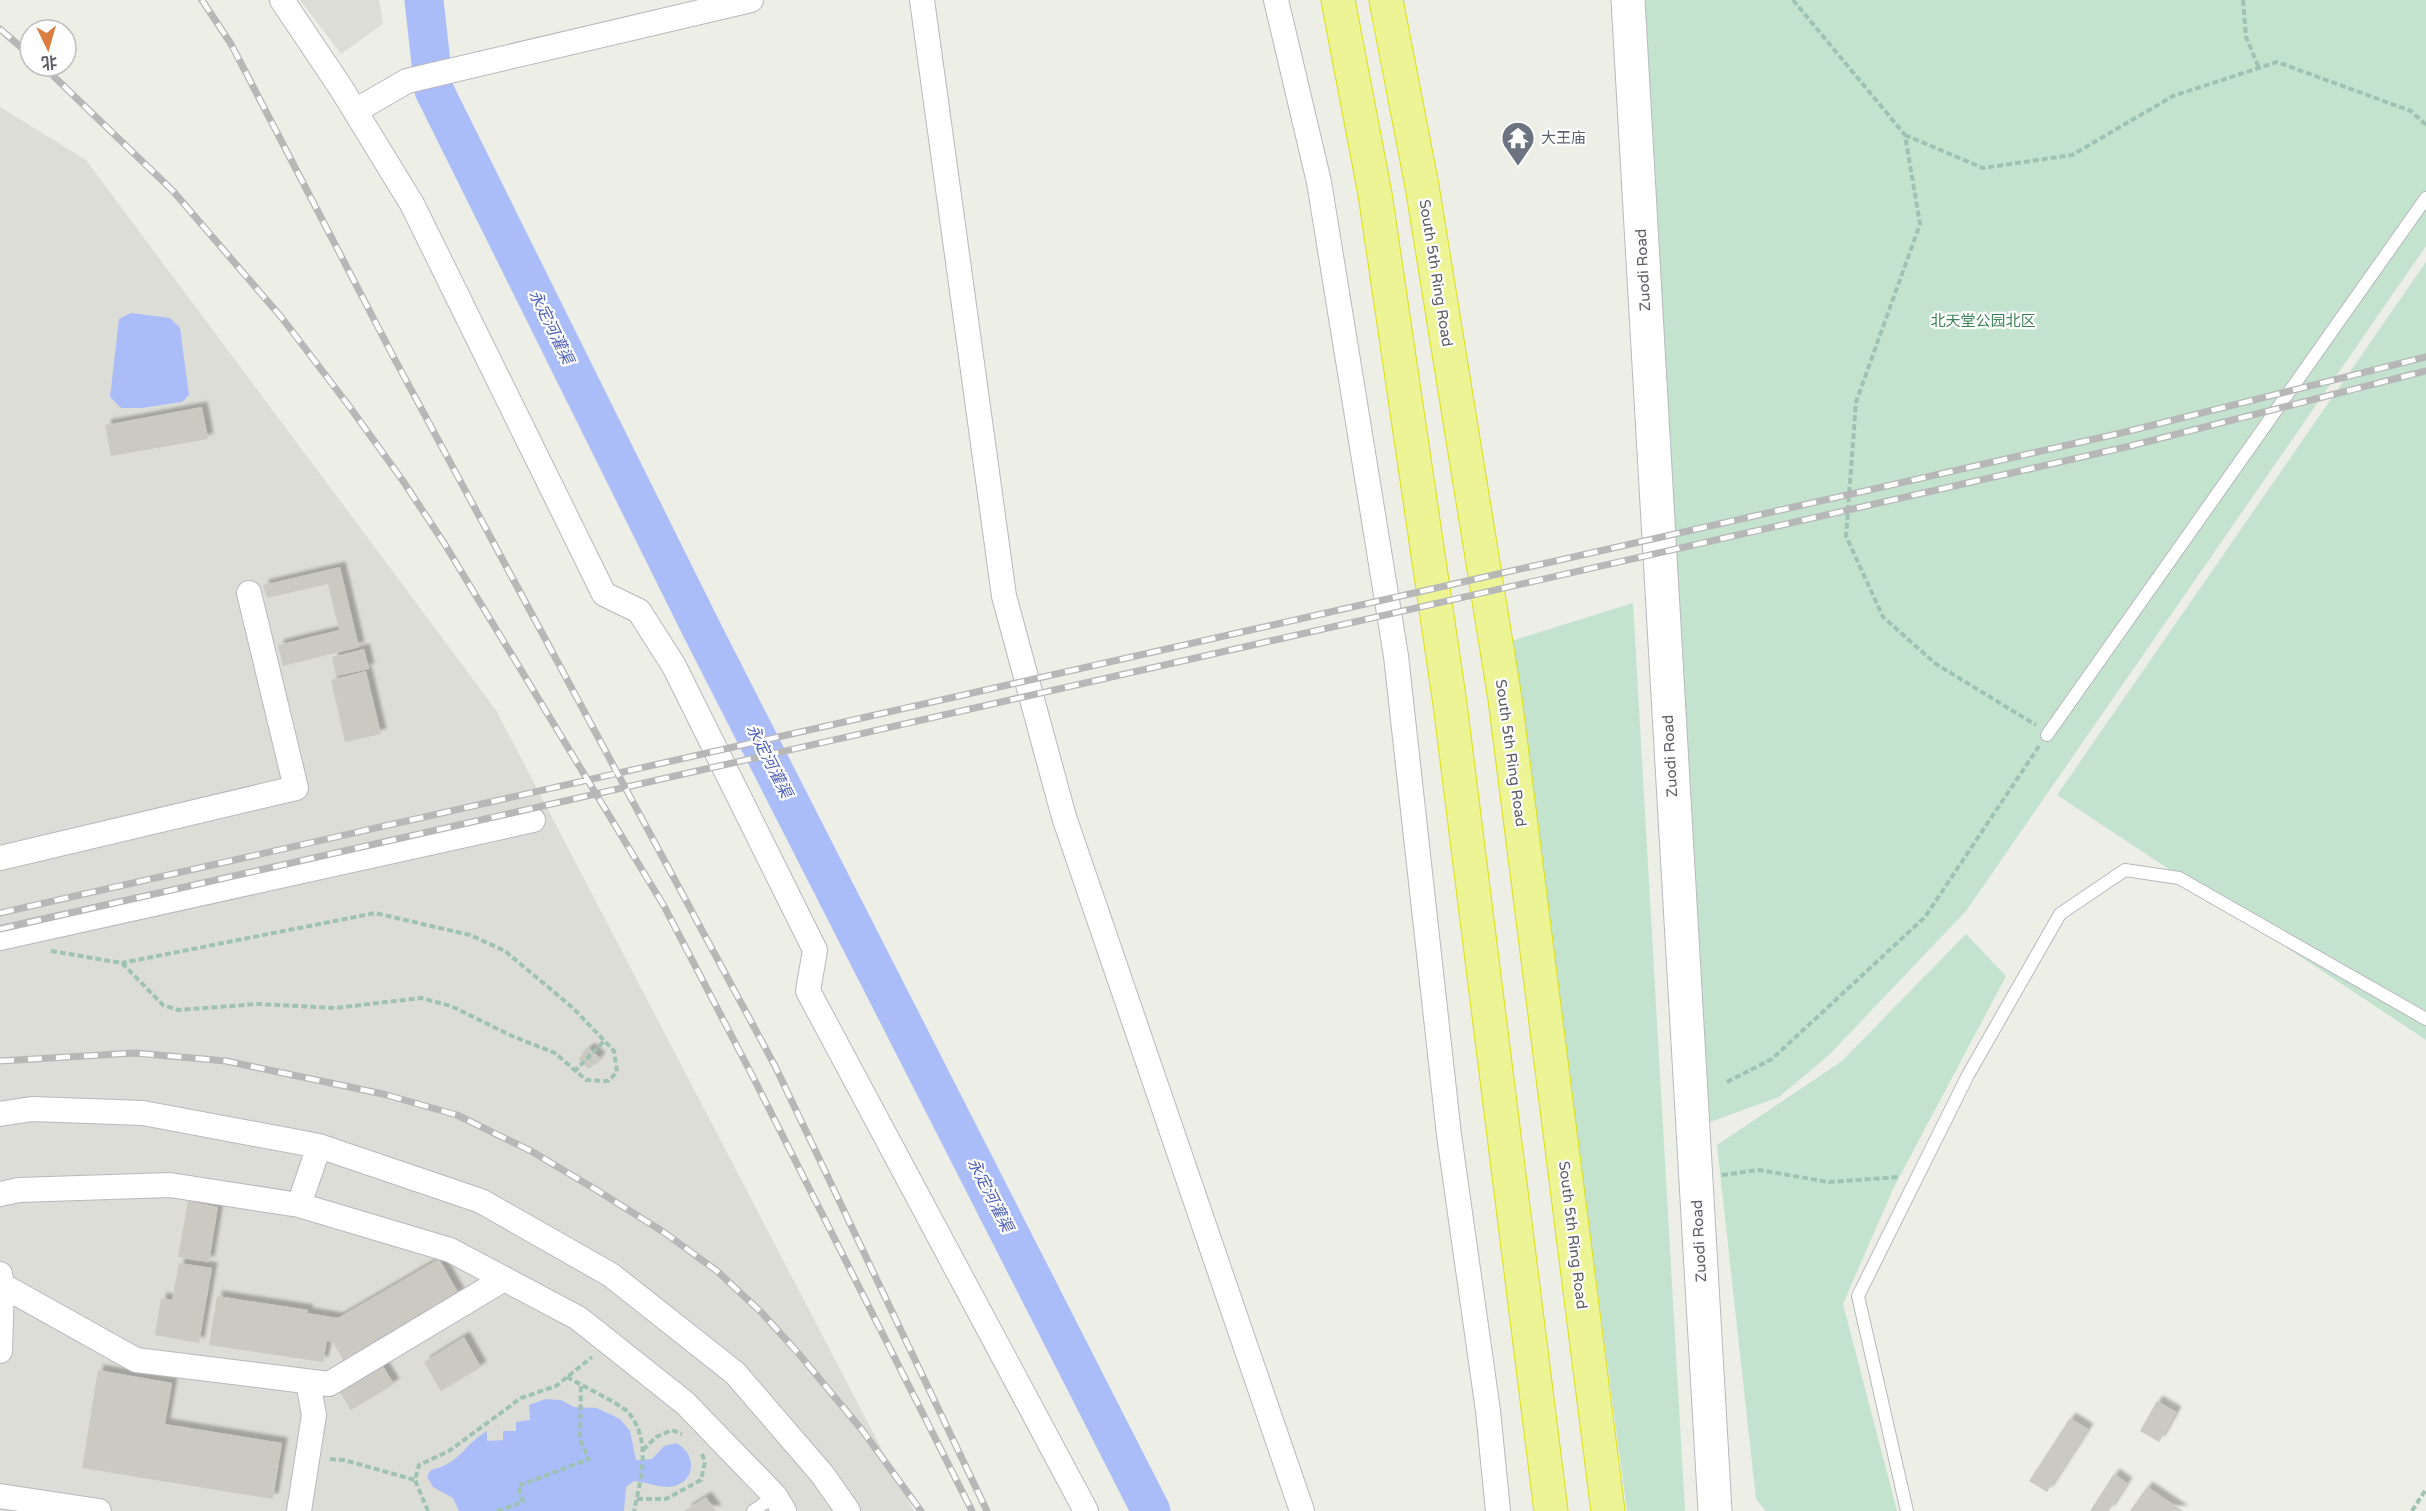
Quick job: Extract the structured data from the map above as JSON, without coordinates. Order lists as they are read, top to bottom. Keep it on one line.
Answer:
{"streets":{"highway":["South 5th Ring Road"],"main road":["Zuodi Road"]},"water":["永定河灌渠"],"parks":["北天堂公园北区"],"places":{"temple":["大王庙"]},"north":"bottom"}
